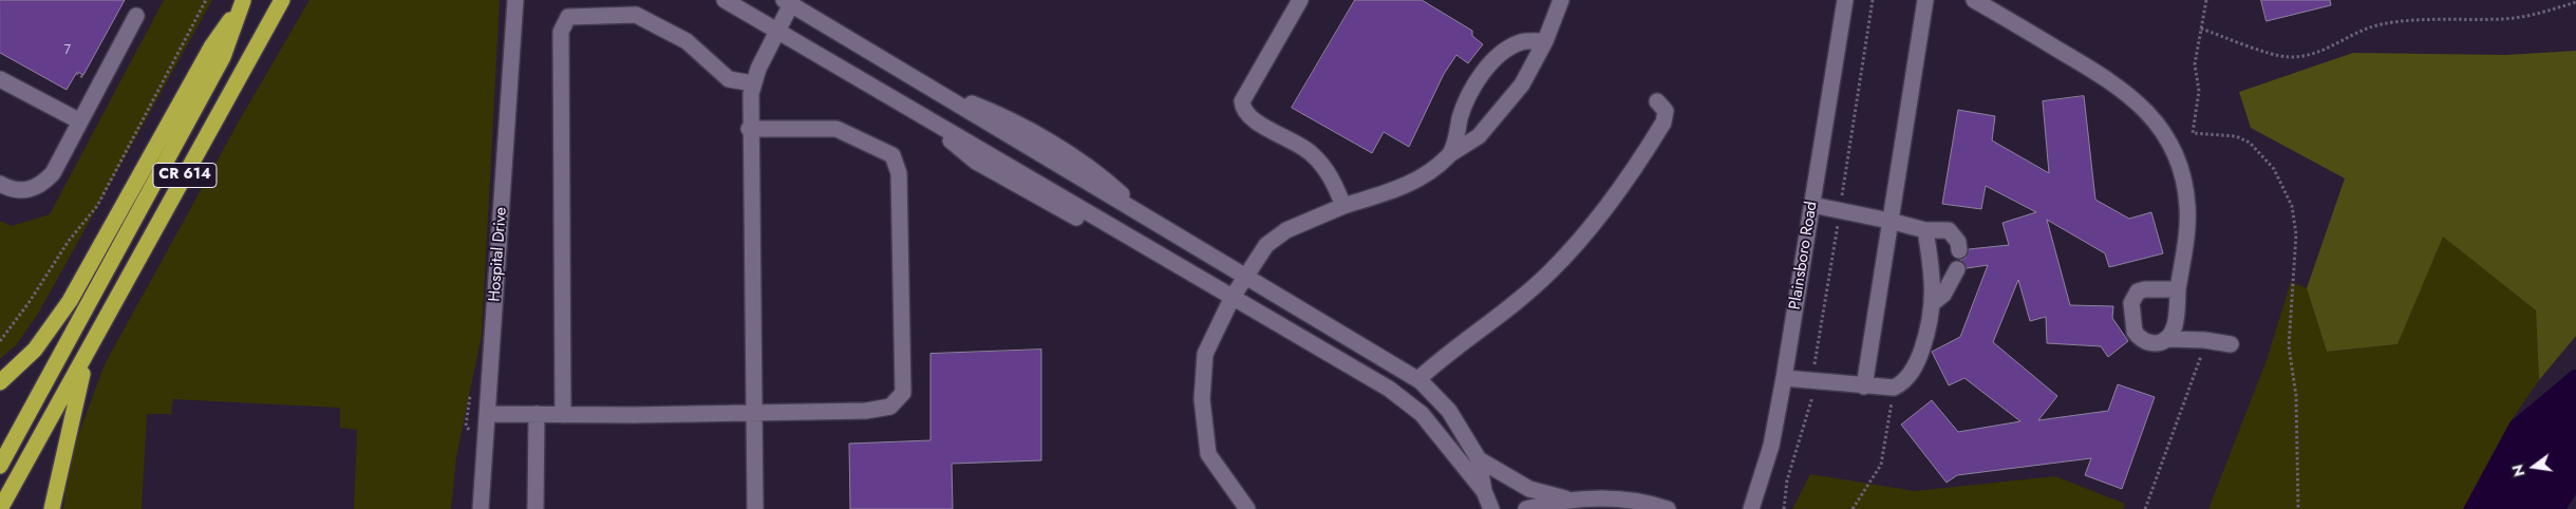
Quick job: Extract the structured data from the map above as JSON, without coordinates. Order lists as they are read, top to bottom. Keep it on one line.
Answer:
{"streets":{"highway":["CR 614"],"street":["Hospital Drive","Plainsboro Road"]},"house_numbers":["7"],"north":"left"}
